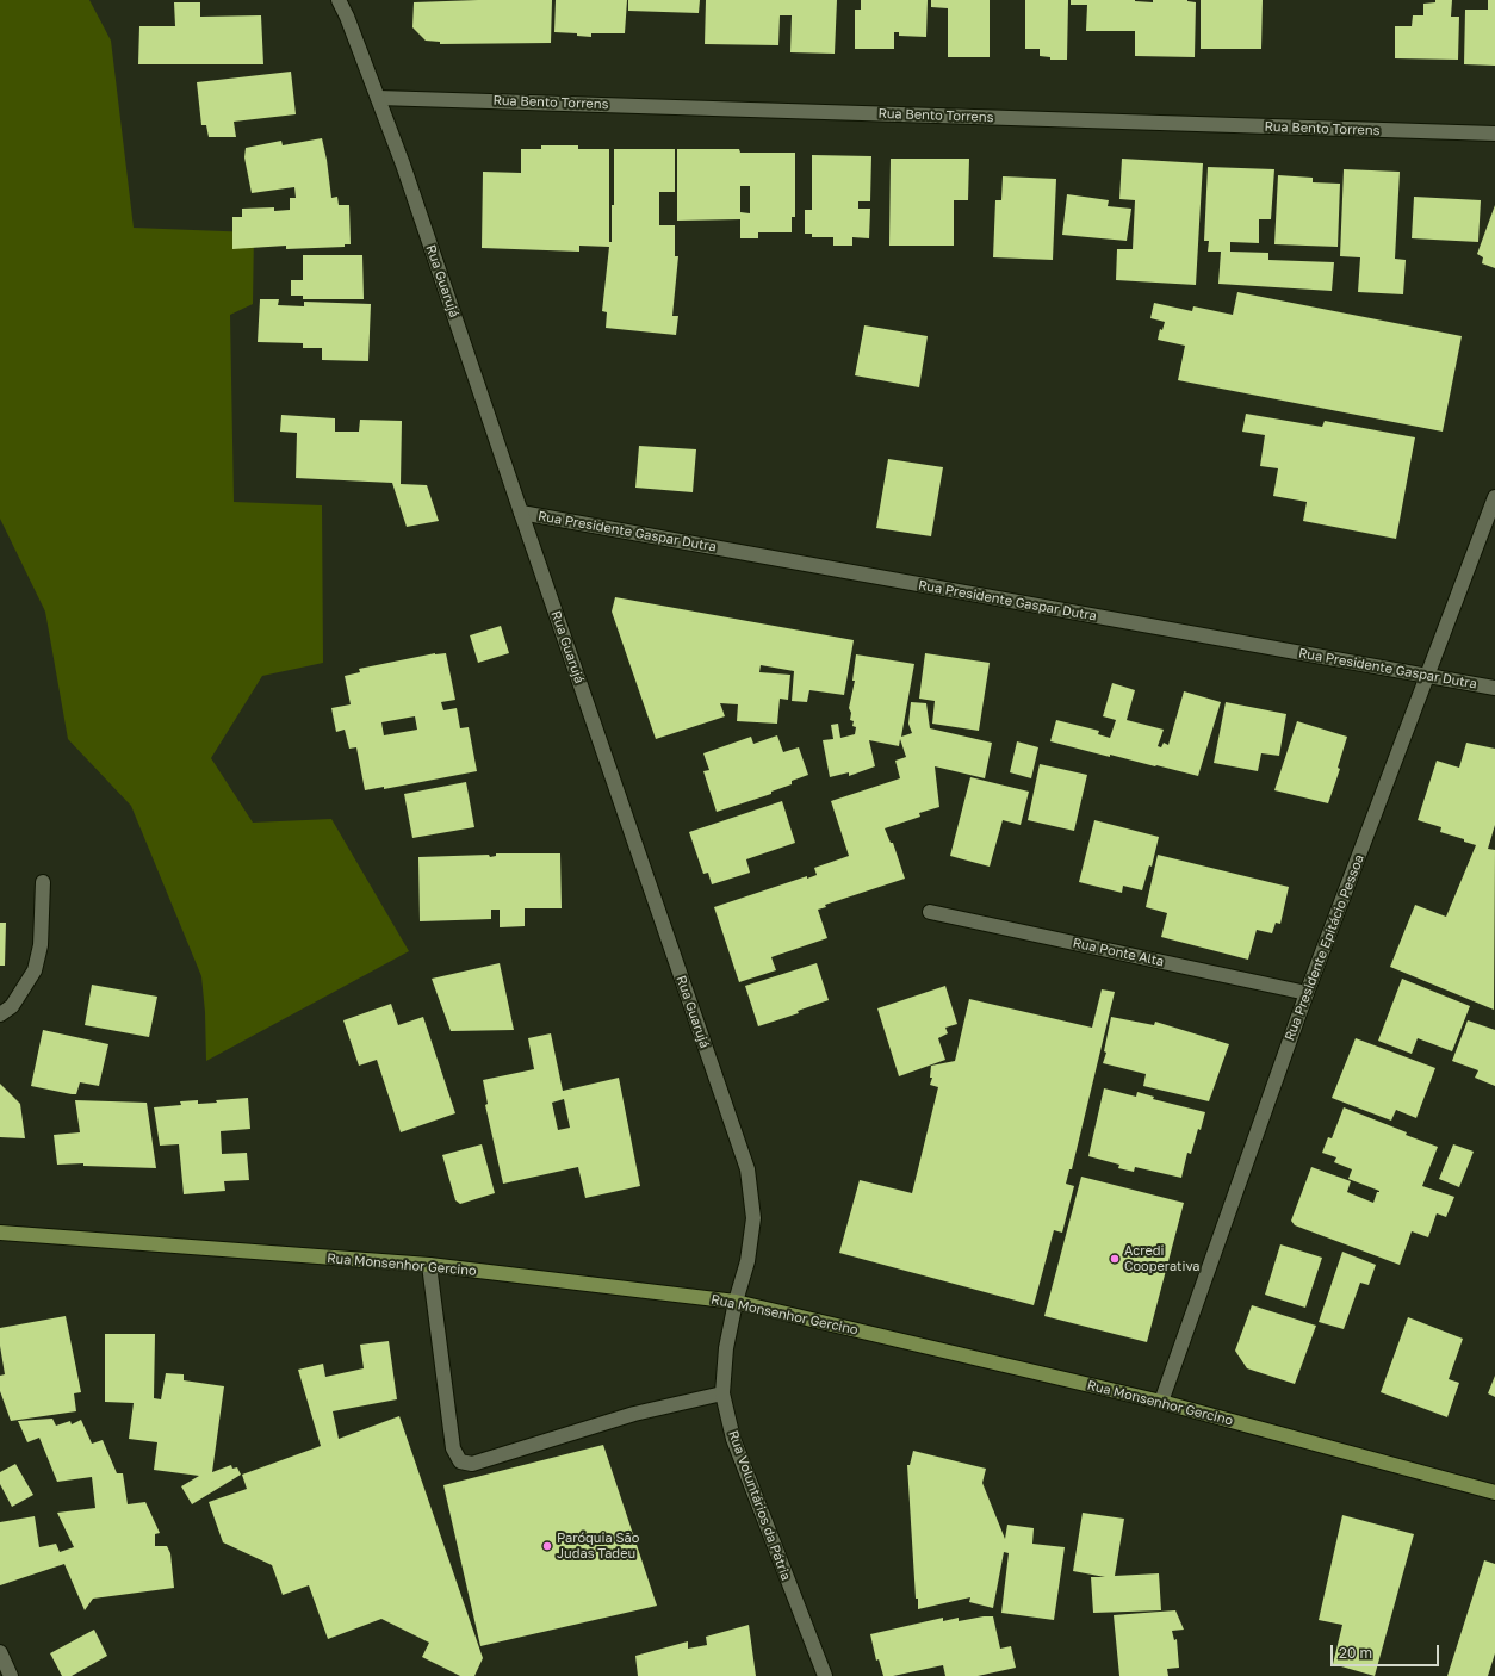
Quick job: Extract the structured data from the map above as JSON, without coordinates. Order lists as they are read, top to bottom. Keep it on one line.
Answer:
{"streets":{"main road":["Rua Monsenhor Gercino"],"street":["Rua Bento Torrens","Rua Guarujá","Rua Presidente Gaspar Dutra","Rua Presidente Epitácio Pessoa","Rua Ponte Alta","Rua Voluntários da Pátria"]},"crossings":[["Rua Bento Torrens","Rua Guarujá"],["Rua Guarujá","Rua Presidente Gaspar Dutra"],["Rua Guarujá","Rua Monsenhor Gercino"],["Rua Guarujá","Rua Voluntários da Pátria"],["Rua Presidente Gaspar Dutra","Rua Presidente Epitácio Pessoa"],["Rua Presidente Epitácio Pessoa","Rua Ponte Alta"],["Rua Presidente Epitácio Pessoa","Rua Monsenhor Gercino"],["Rua Monsenhor Gercino","Rua Voluntários da Pátria"]],"places":["Acredi Cooperativa","Paróquia São Judas Tadeu"],"scale_bar":"20 m"}
